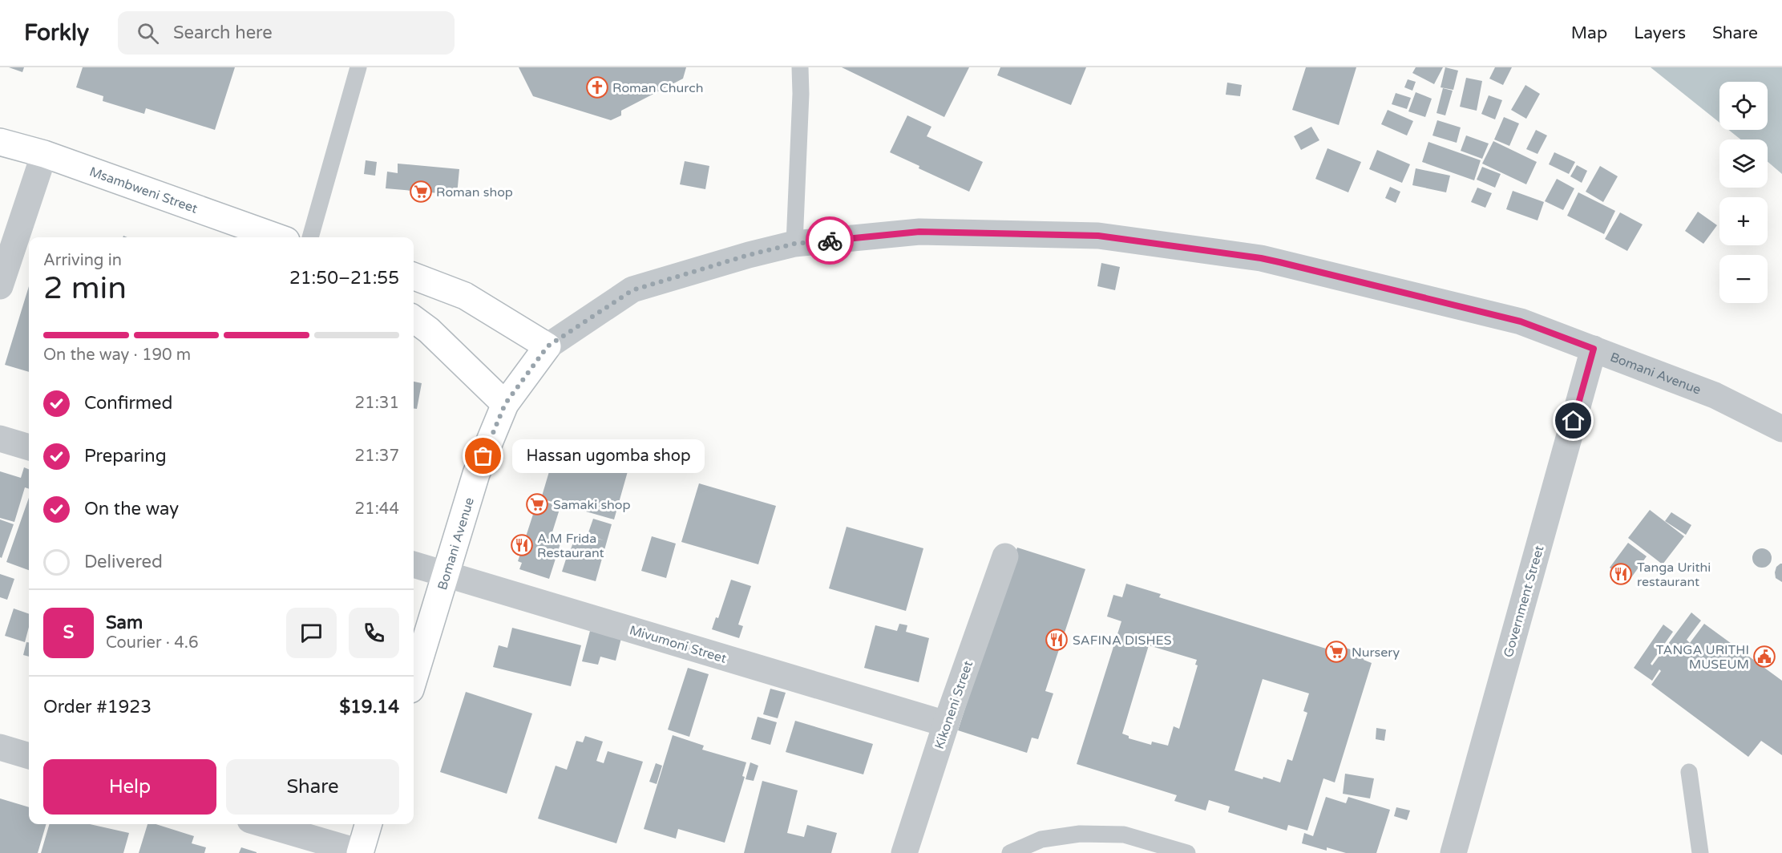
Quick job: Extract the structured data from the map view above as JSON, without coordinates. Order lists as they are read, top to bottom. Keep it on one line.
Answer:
{"streets":{"main road":["Msambweni Street","Bomani Avenue"],"street":["Government Street","Mivumoni Street","Kikoneni Street"]},"crossings":[["Bomani Avenue","Government Street"],["Bomani Avenue","Mivumoni Street"],["Mivumoni Street","Kikoneni Street"]],"places":{"church":["Roman Church"],"supermarket":["Roman shop","Samaki shop","Nursery"],"other":["Hassan ugomba shop"],"restaurant":["A.M Frida Restaurant","Tanga Urithi restaurant","SAFINA DISHES"],"public building":["TANGA URITHI MUSEUM"]},"page":{"header":"Forkly","search":"Search here","nav":["Map","Layers","Share"],"map_buttons":["+","−"],"heading":["2 min","Arriving in","21:50–21:55"],"panel":["Sam","Courier · 4.6","Order #1923","$19.14"],"bar":"On the way · 190 m","list":[["Confirmed","21:31"],["Preparing","21:37"],["On the way","21:44"],"Delivered"],"bubble":"Hassan ugomba shop","round":"S","buttons":["Help","Share"]}}
